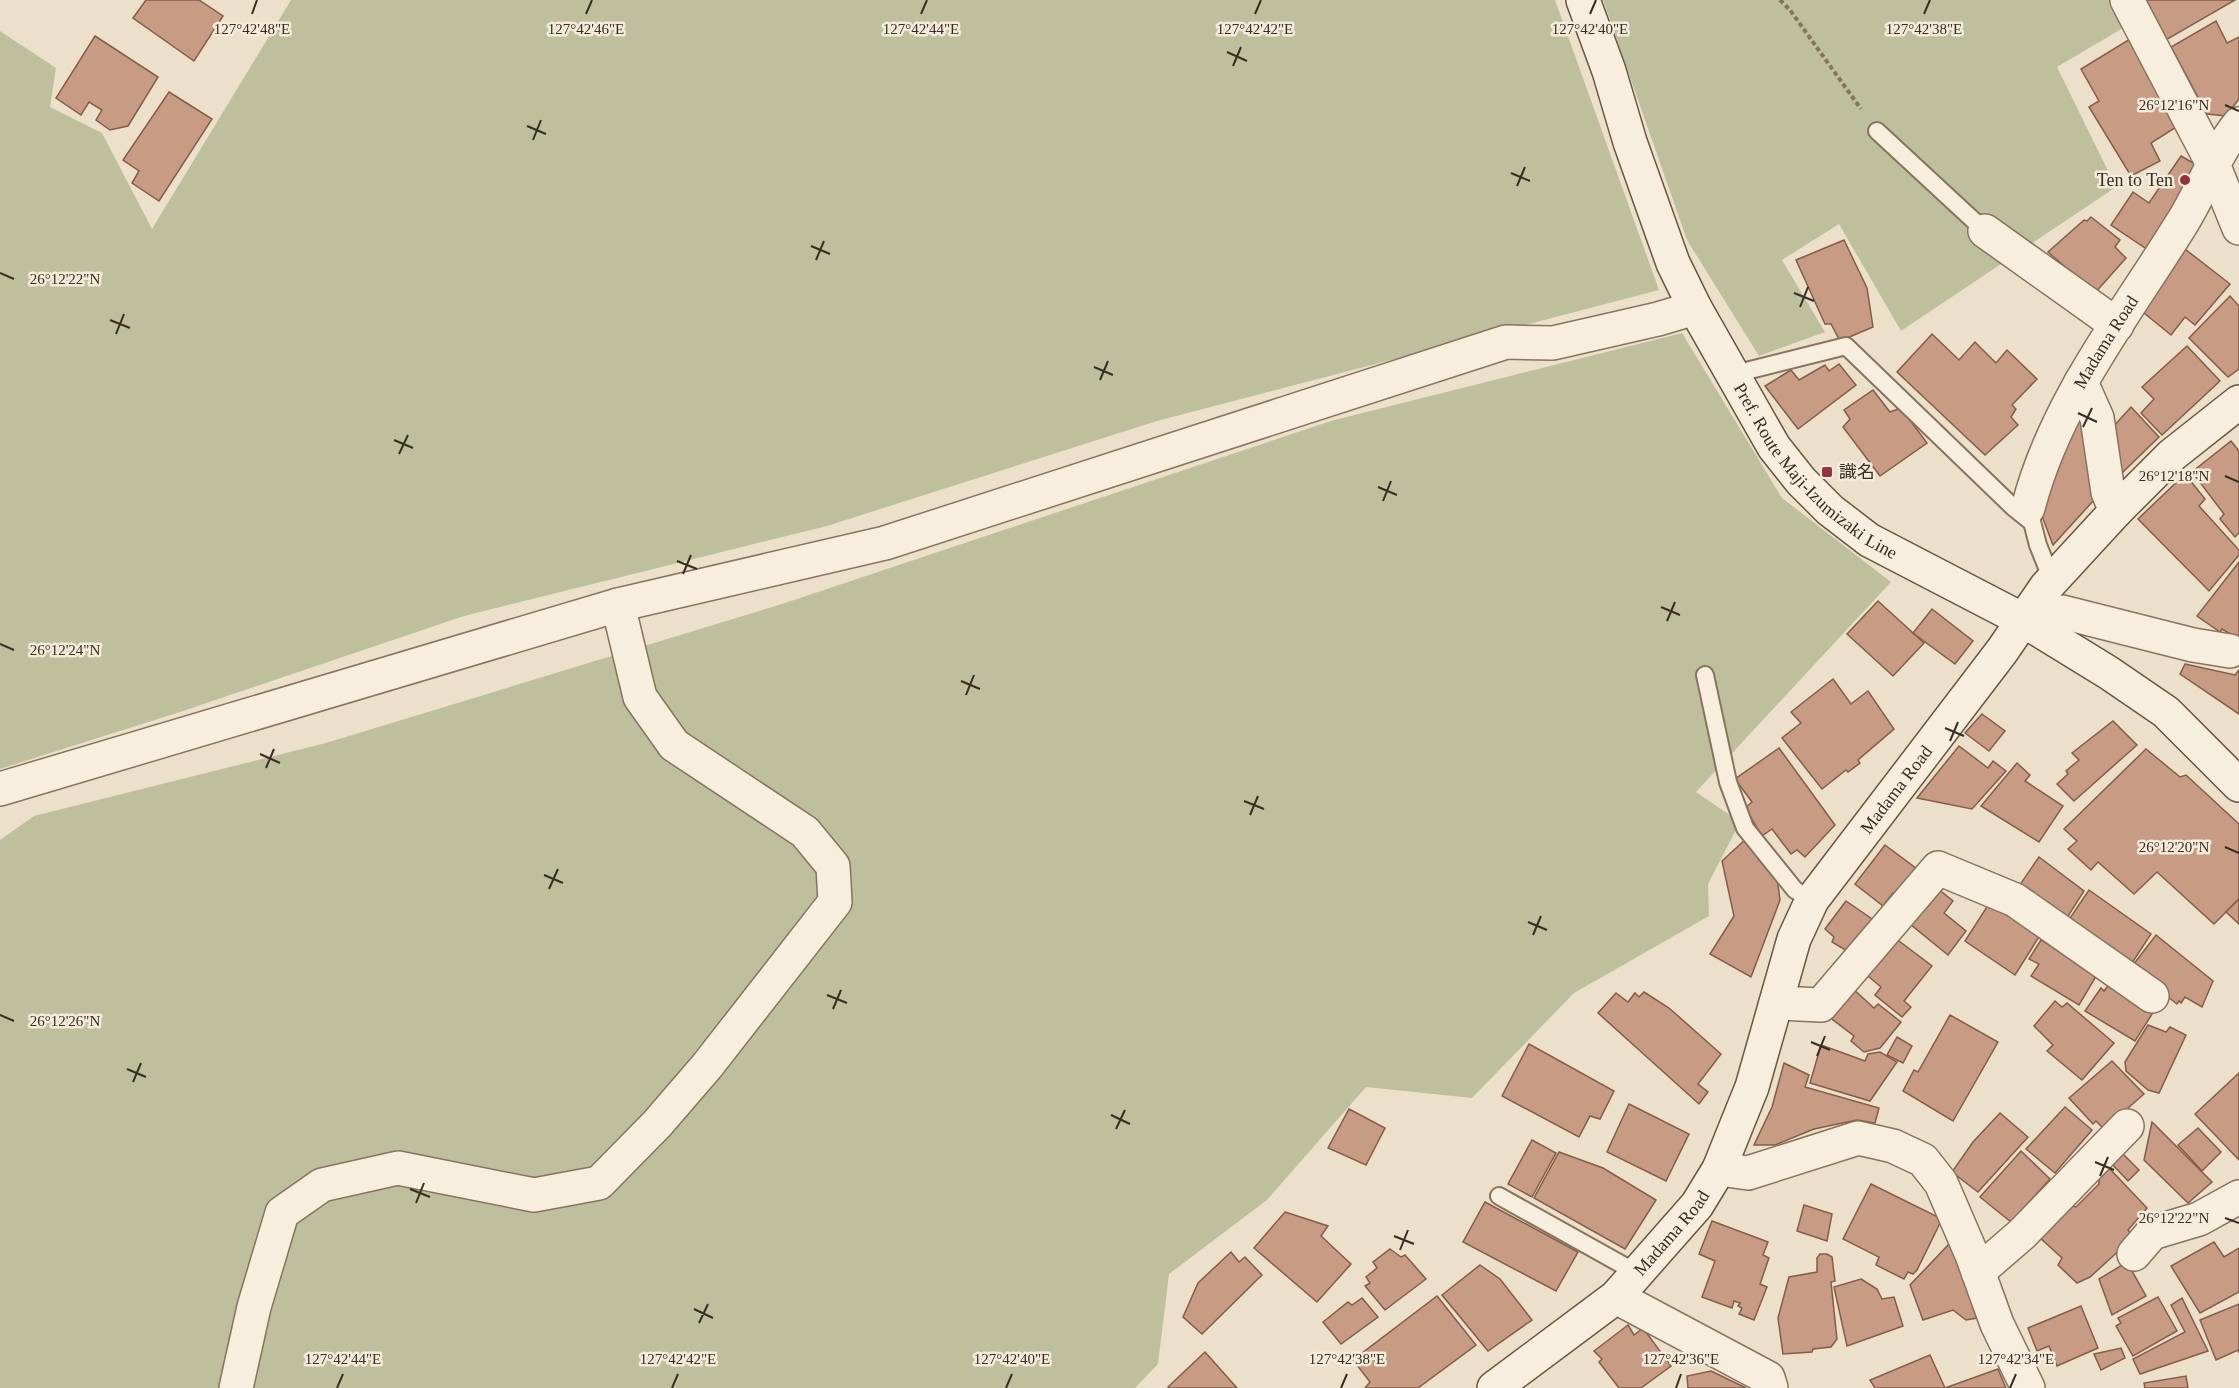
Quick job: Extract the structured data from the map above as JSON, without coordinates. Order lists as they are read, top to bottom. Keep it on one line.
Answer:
{"streets":{"street":["Madama Road","Pref. Route Maji-Izumizaki Line"]},"crossings":[["Madama Road","Pref. Route Maji-Izumizaki Line"]],"places":{"other":["Ten to Ten"],"transit":["識名"]},"coordinates":["127°42'48\"E","127°42'44\"E","127°42'38\"E","127°42'46\"E","127°42'42\"E","127°42'40\"E","26°12'16\"N","26°12'22\"N","26°12'18\"N","26°12'24\"N","26°12'20\"N","26°12'26\"N","127°42'36\"E","127°42'34\"E"]}
